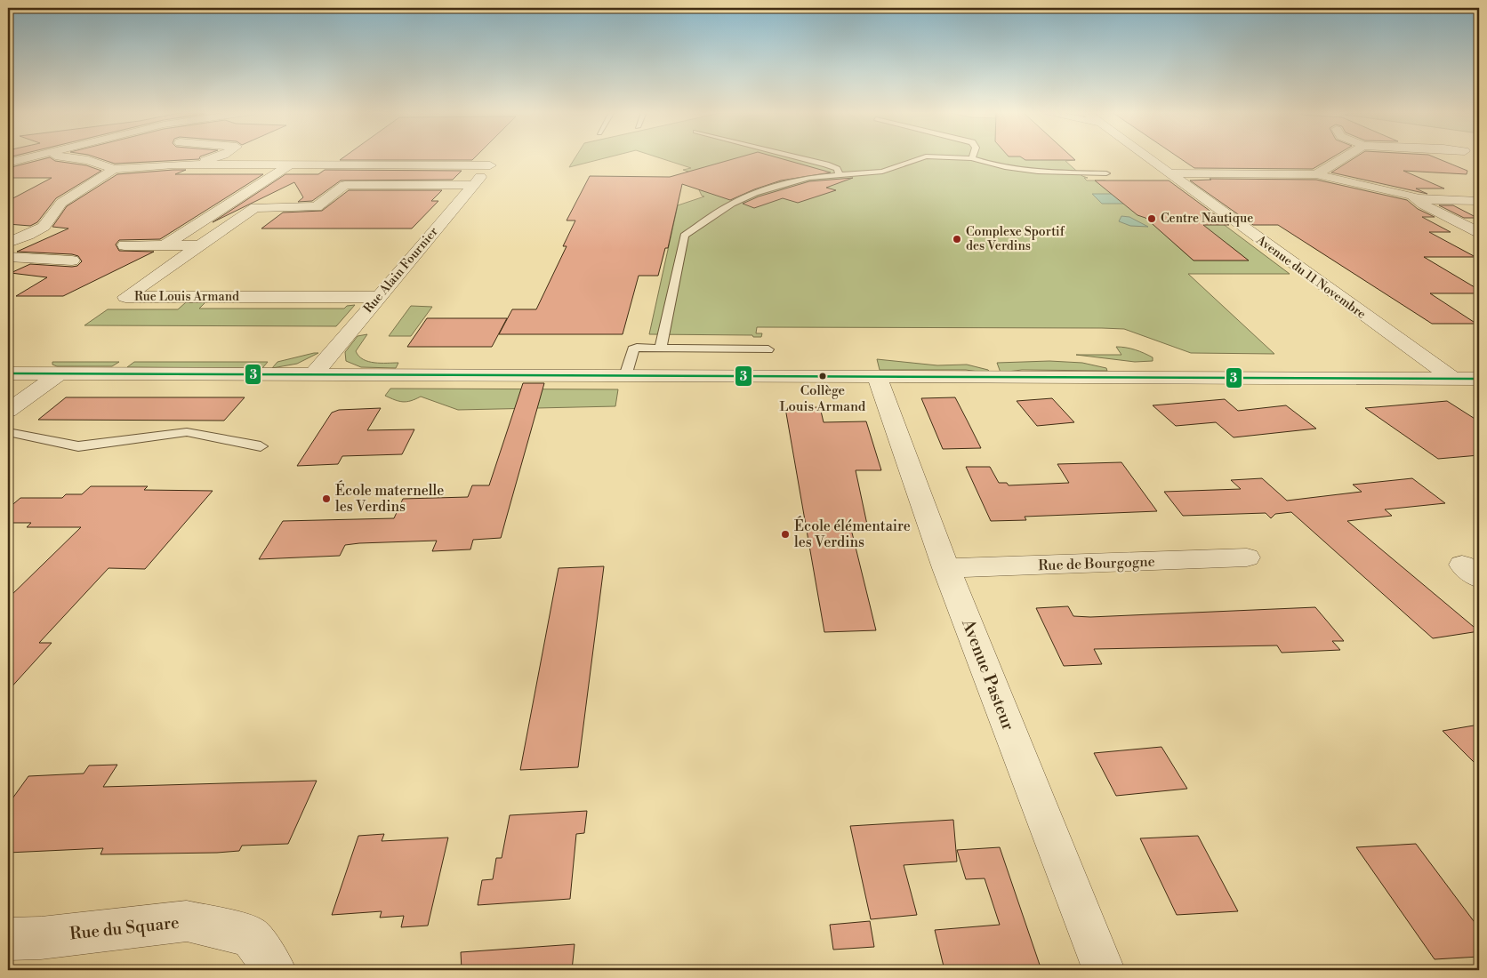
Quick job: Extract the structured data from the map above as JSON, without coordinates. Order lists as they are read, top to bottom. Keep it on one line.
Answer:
{"streets":{"street":["Rue Alain Fournier","Avenue du 11 Novembre","Rue Louis Armand","Rue de Bourgogne","Avenue Pasteur","Rue du Square"]},"crossings":[["Rue Alain Fournier","Rue Louis Armand"],["Rue de Bourgogne","Avenue Pasteur"]],"places":["Centre Nautique","Complexe Sportif des Verdins","Collège Louis Armand","École maternelle les Verdins","École élémentaire les Verdins"],"lines":["transit line 3"]}
